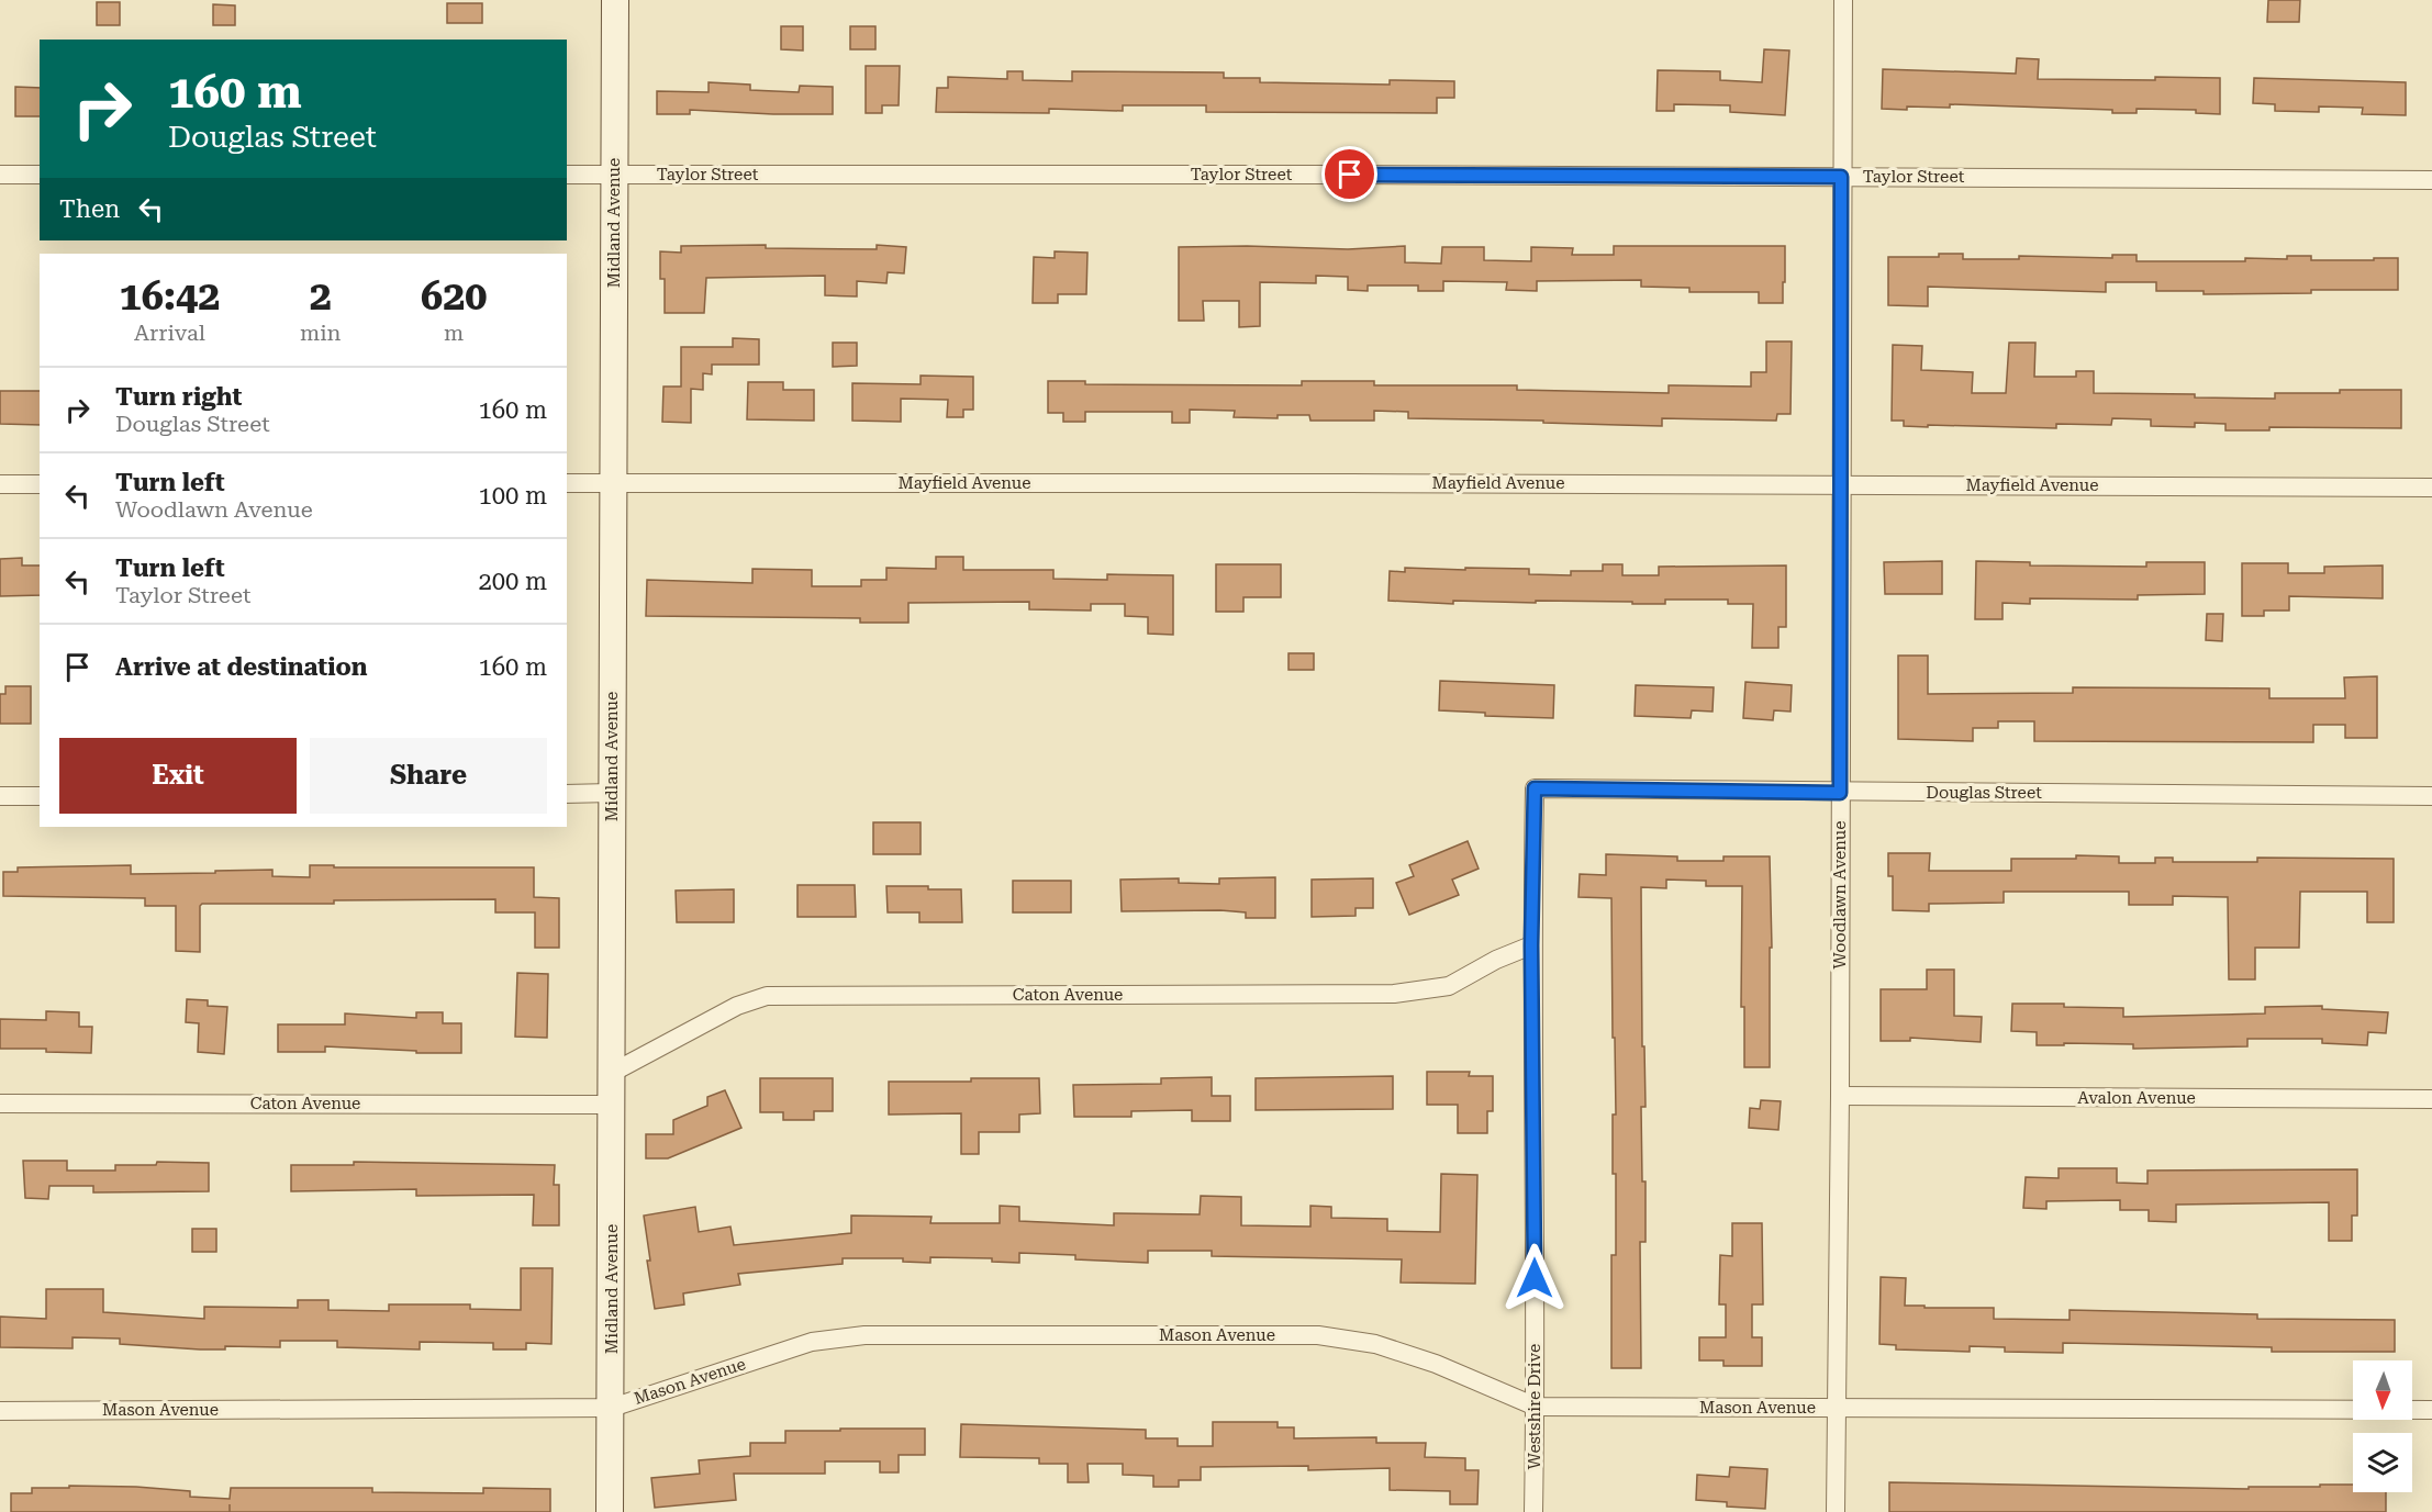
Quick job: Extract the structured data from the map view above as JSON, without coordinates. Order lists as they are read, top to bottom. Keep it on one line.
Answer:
{"streets":{"main road":["Midland Avenue"],"street":["Taylor Street","Mayfield Avenue","Douglas Street","Woodlawn Avenue","Caton Avenue","Avalon Avenue","Mason Avenue","Westshire Drive"]},"crossings":[["Taylor Street","Midland Avenue"],["Taylor Street","Woodlawn Avenue"],["Midland Avenue","Mayfield Avenue"],["Midland Avenue","Caton Avenue"],["Midland Avenue","Mason Avenue"],["Mayfield Avenue","Woodlawn Avenue"],["Douglas Street","Woodlawn Avenue"],["Douglas Street","Westshire Drive"],["Woodlawn Avenue","Avalon Avenue"],["Woodlawn Avenue","Mason Avenue"],["Caton Avenue","Westshire Drive"],["Mason Avenue","Westshire Drive"]],"north":"bottom","page":{"turn":["160 m","Douglas Street"],"then":"Then","eta":["16:42","Arrival","2","min","620","m"],"list":[{"name":"Turn right","note":"Douglas Street","value":"160 m"},{"name":"Turn left","note":"Woodlawn Avenue","value":"100 m"},{"name":"Turn left","note":"Taylor Street","value":"200 m"},{"name":"Arrive at destination","value":"160 m"}],"buttons":["Exit","Share"]}}
